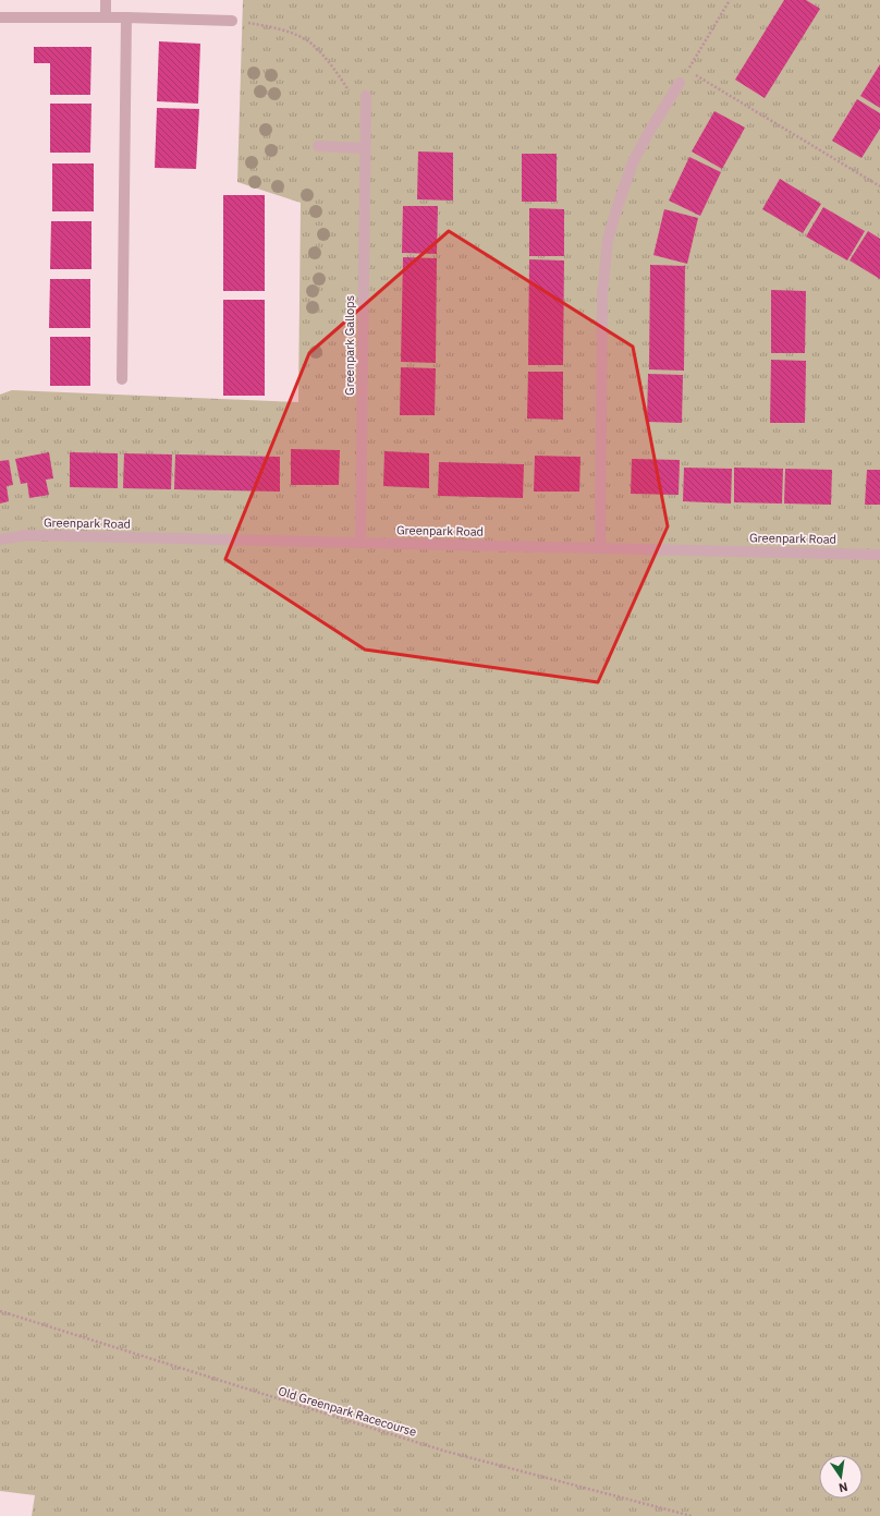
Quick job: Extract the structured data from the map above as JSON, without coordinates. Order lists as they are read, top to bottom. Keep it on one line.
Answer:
{"streets":{"street":["Greenpark Gallops","Greenpark Road"],"path":["Old Greenpark Racecourse"]},"crossings":[["Greenpark Gallops","Greenpark Road"]],"north":"bottom"}
